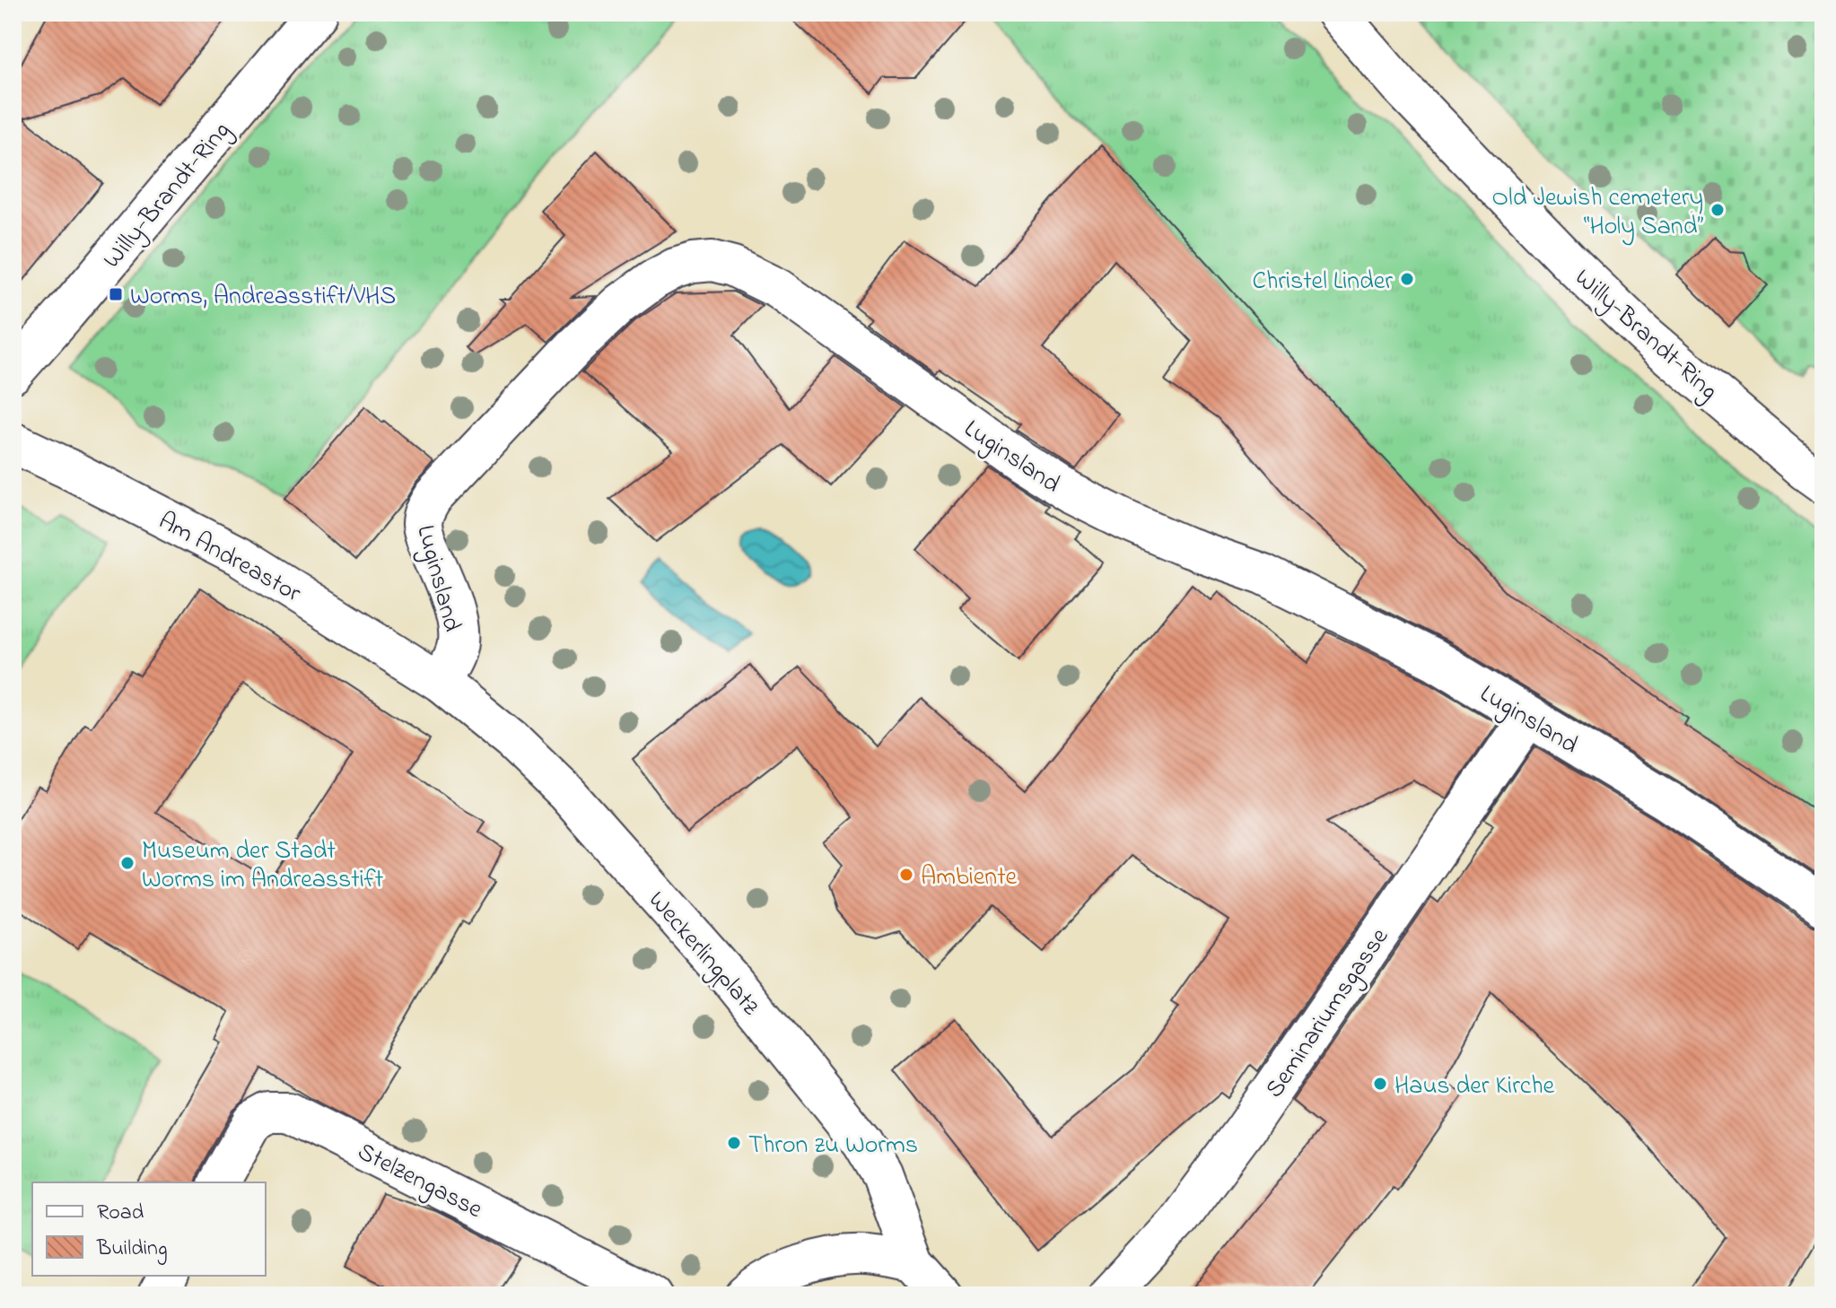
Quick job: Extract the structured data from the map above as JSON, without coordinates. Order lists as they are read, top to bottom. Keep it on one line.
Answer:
{"streets":{"street":["Willy-Brandt-Ring","Luginsland","Am Andreastor","Weckerlingplatz","Seminariumsgasse","Stelzengasse"]},"crossings":[["Luginsland","Am Andreastor"],["Luginsland","Weckerlingplatz"],["Luginsland","Seminariumsgasse"],["Am Andreastor","Weckerlingplatz"]],"places":{"other":["Old Jewish cemetery “Holy Sand”","Christel Linder","Museum der Stadt Worms im Andreasstift","Ambiente","Haus der Kirche","Thron zu Worms"],"transit":["Worms, Andreasstift/VHS"]},"legend":["Road","Building"]}
